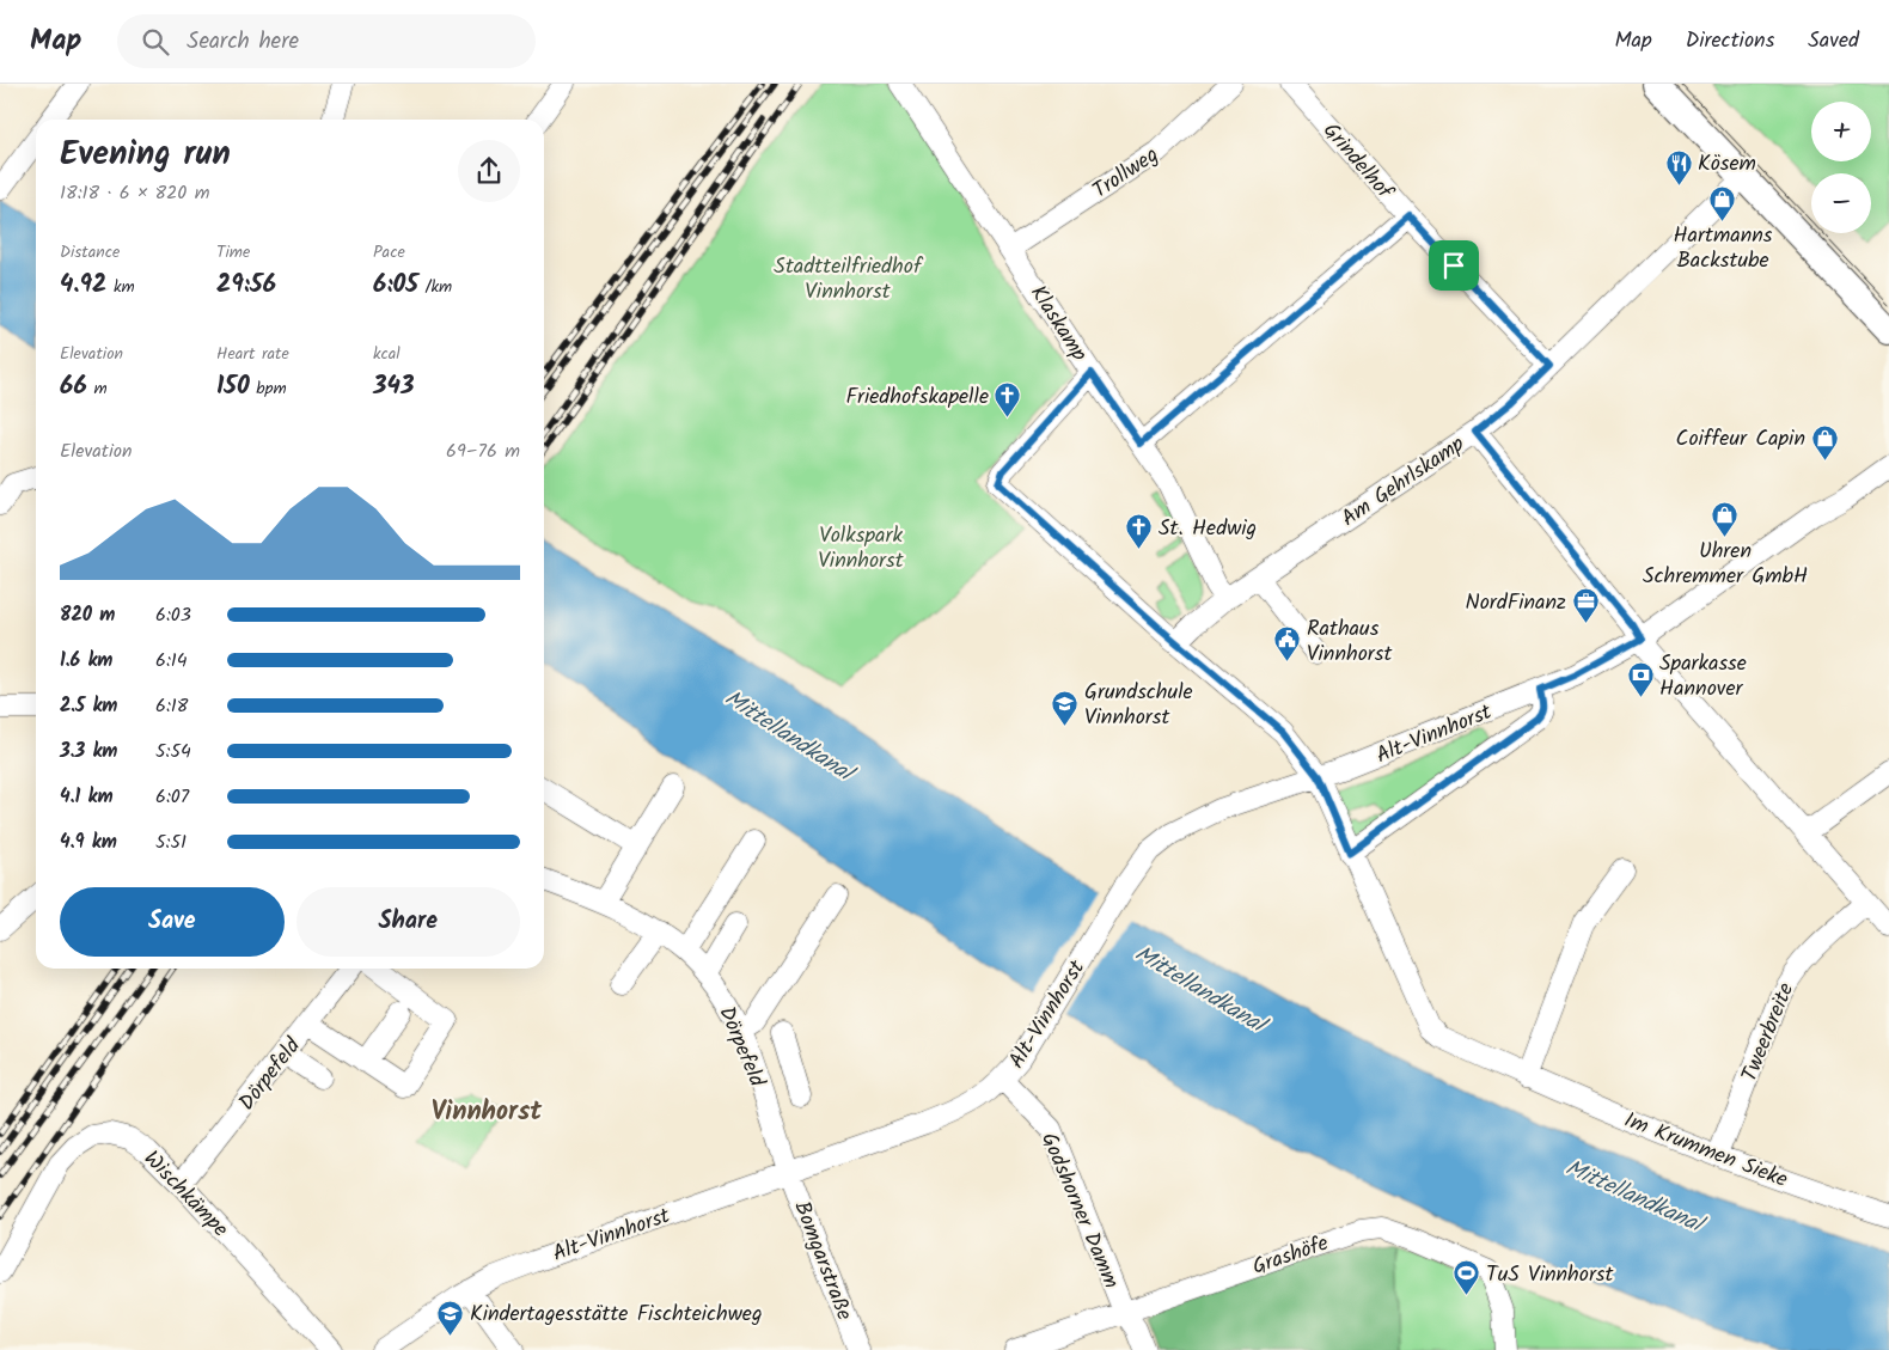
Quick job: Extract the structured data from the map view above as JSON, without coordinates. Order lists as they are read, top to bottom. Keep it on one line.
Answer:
{"streets":{"street":["Grindelhof","Trollweg","Klaskamp","Am Gehrlskamp","Alt-Vinnhorst","Tweerbreite","Dörpefeld","Im Krummen Sieke","Wischkämpe","Godshorner Damm","Grashöfe","Bomgarstraße"]},"crossings":[["Grindelhof","Am Gehrlskamp"],["Trollweg","Klaskamp"],["Klaskamp","Am Gehrlskamp"],["Klaskamp","Im Krummen Sieke"],["Am Gehrlskamp","Im Krummen Sieke"],["Alt-Vinnhorst","Dörpefeld"],["Alt-Vinnhorst","Im Krummen Sieke"],["Alt-Vinnhorst","Godshorner Damm"],["Alt-Vinnhorst","Bomgarstraße"],["Tweerbreite","Im Krummen Sieke"],["Dörpefeld","Wischkämpe"],["Dörpefeld","Bomgarstraße"],["Godshorner Damm","Grashöfe"]],"districts":["Vinnhorst"],"water":["Mittellandkanal"],"parks":["Stadtteilfriedhof Vinnhorst","Volkspark Vinnhorst"],"places":{"restaurant":["Kösem"],"shop":["Hartmanns Backstube","Coiffeur Capin","Uhren Schremmer GmbH"],"church":["Friedhofskapelle","St. Hedwig"],"office":["NordFinanz"],"public building":["Rathaus Vinnhorst"],"bank":["Sparkasse Hannover"],"school or university":["Grundschule Vinnhorst","Kindertagesstätte Fischteichweg"],"sports":["TuS Vinnhorst"]},"page":{"header":"Map","search":"Search here","nav":["Map","Directions","Saved"],"map_buttons":["+","−"],"heading":["Evening run","18:18 · 6 × 820 m"],"stats":[["Distance","4.92 km"],["Time","29:56"],["Pace","6:05 /km"],["Elevation","66 m"],["Heart rate","150 bpm"],["kcal","343"]],"chart":["Elevation","69–76 m"],"list":[{"name":"820 m","note":"6:03"},{"name":"1.6 km","note":"6:14"},{"name":"2.5 km","note":"6:18"},{"name":"3.3 km","note":"5:54"},{"name":"4.1 km","note":"6:07"},{"name":"4.9 km","note":"5:51"}],"buttons":["Save","Share"]}}
